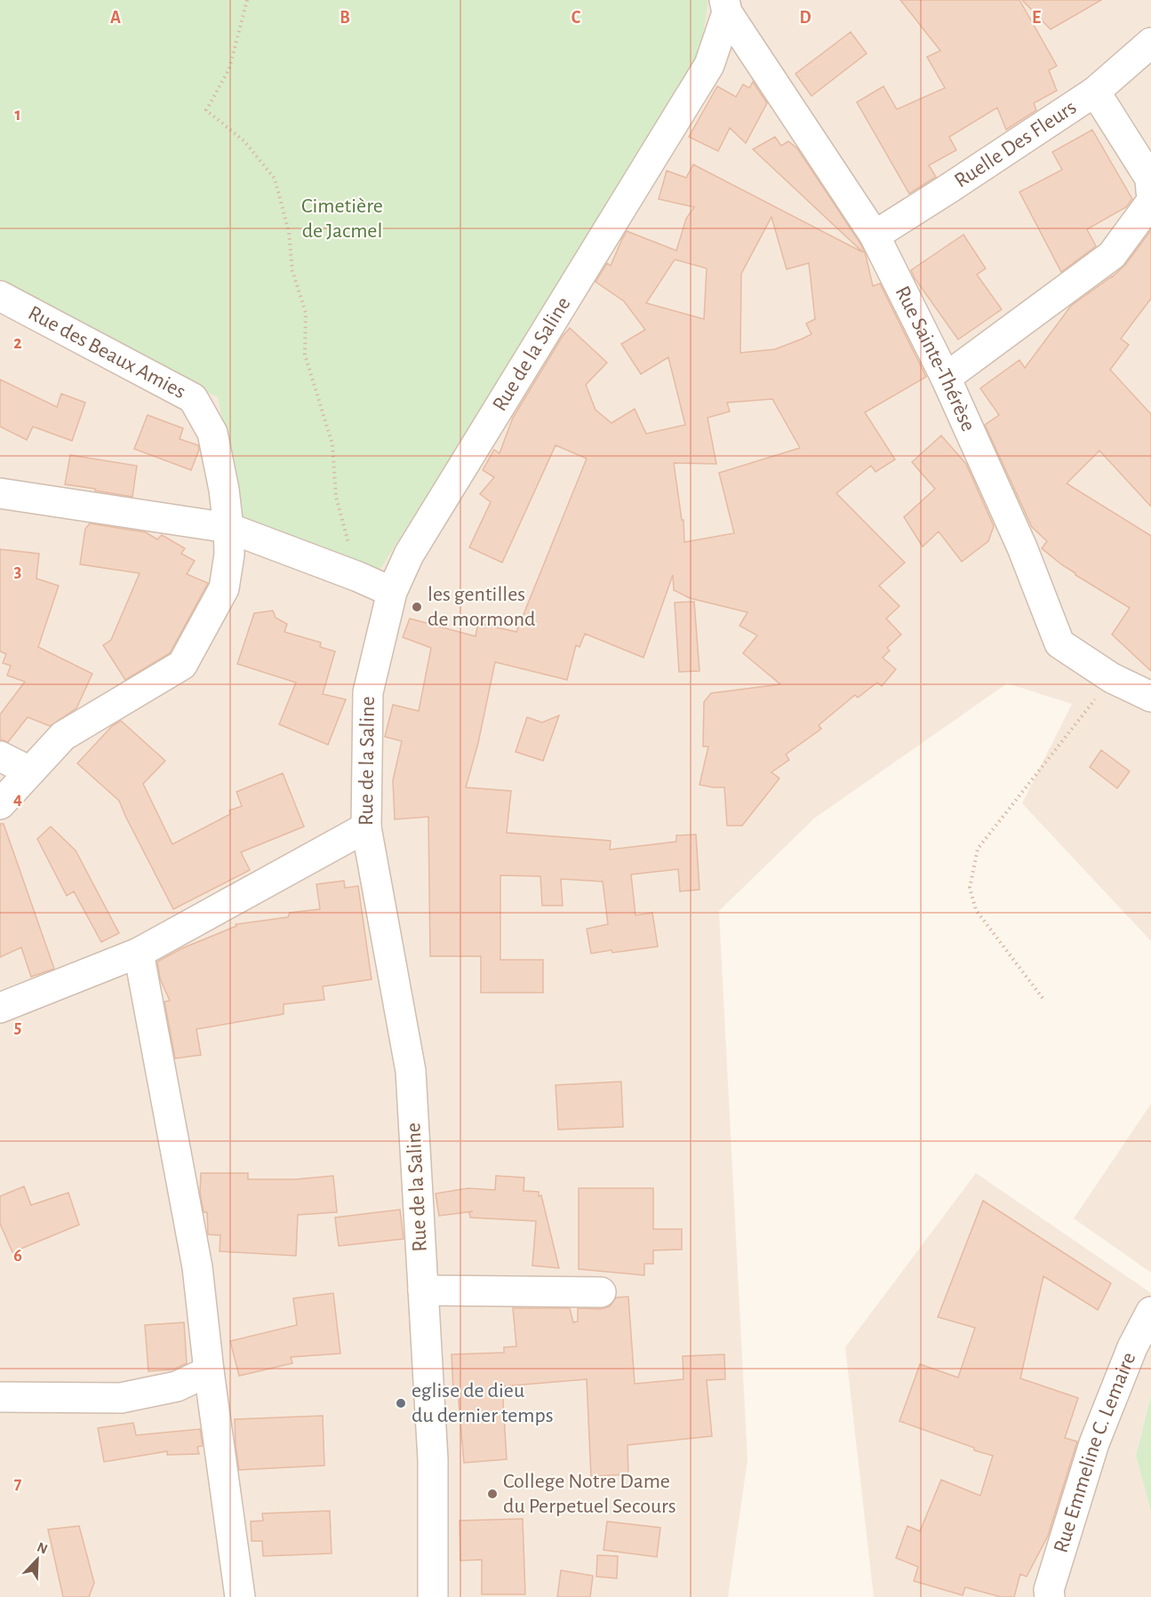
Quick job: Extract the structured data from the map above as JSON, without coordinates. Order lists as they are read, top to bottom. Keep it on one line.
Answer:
{"streets":{"street":["Ruelle Des Fleurs","Rue des Beaux Amies","Rue de la Saline","Rue Sainte-Thérèse","Rue Emmeline C. Lemaire"]},"crossings":[["Ruelle Des Fleurs","Rue Sainte-Thérèse"],["Rue de la Saline","Rue Sainte-Thérèse"]],"parks":["Cimetière de Jacmel"],"places":["les gentilles de mormond","eglise de dieu du dernier temps","College Notre Dame du Perpetuel Secours"],"north":"top right","grid":{"columns":["A","B","C","D","E"],"rows":["1","2","3","4","5","6","7"]}}
